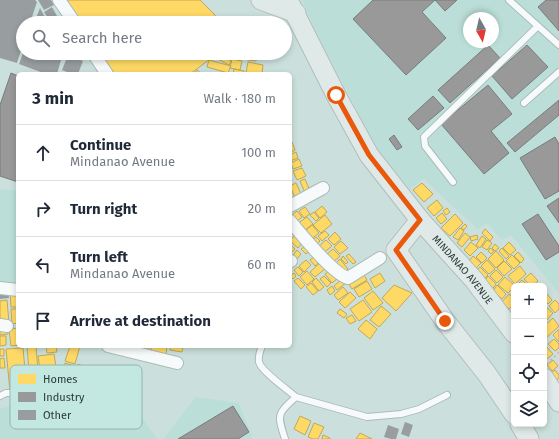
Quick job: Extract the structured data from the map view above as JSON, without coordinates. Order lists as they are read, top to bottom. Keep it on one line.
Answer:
{"streets":{"main road":["MINDANAO AVENUE"]},"legend":["Homes","Industry","Other"],"north":"bottom","page":{"search":"Search here","heading":["3 min","Walk · 180 m"],"list":[["Continue","Mindanao Avenue","100 m"],["Turn right","20 m"],["Turn left","Mindanao Avenue","60 m"],"Arrive at destination"],"map_buttons":["+","−"]}}
